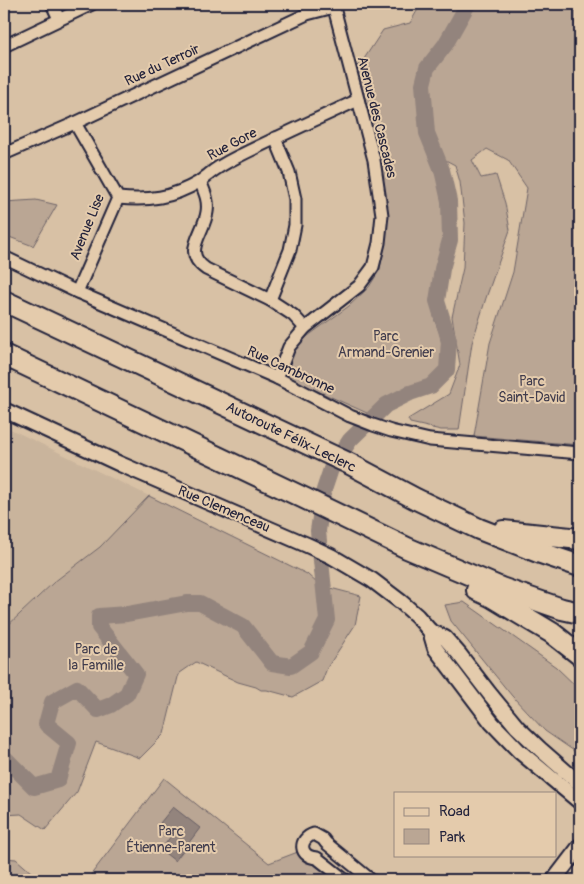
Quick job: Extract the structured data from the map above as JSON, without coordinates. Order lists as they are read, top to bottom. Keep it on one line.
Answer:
{"streets":{"highway":["Autoroute Félix-Leclerc"],"street":["Rue du Terroir","Avenue des Cascades","Rue Gore","Avenue Lise","Rue Cambronne","Rue Clemenceau"]},"crossings":[["Rue du Terroir","Avenue des Cascades"],["Rue du Terroir","Avenue Lise"],["Avenue des Cascades","Rue Gore"],["Avenue des Cascades","Rue Cambronne"],["Rue Gore","Avenue Lise"],["Avenue Lise","Rue Cambronne"]],"parks":["Parc Armand-Grenier","Parc Saint-David","Parc de la Famille","Parc Étienne-Parent"],"legend":["Road","Park"]}
